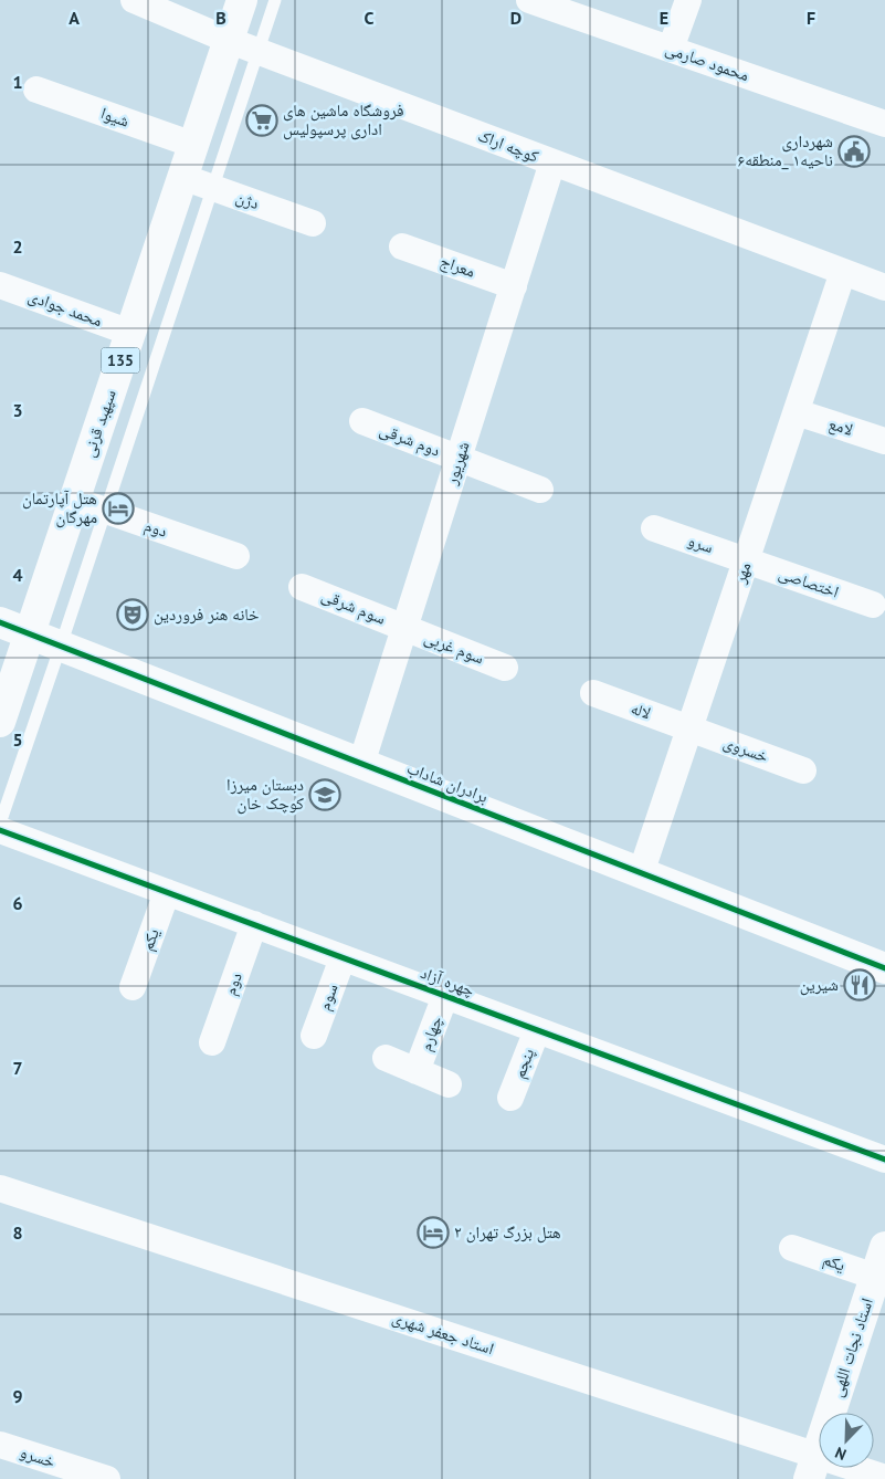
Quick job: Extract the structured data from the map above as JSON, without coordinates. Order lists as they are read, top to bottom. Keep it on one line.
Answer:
{"streets":{"main road":["135","سپهبد قرنی","برادران شاداب","استاد نجات اللهی"],"street":["محمود صارمی","شیوا","کوچه اراک","دژن","معراج","محمد جوادی","لامع","دوم شرقی","شهریور","دوم","سرو","مهر","اختصاصی","سوم شرقی","سوم غربی","لاله","خسروی","یکم","چهره آزاد","سوم","چهارم","پنجم","استاد جعفر شهری","خسرو"]},"crossings":[["شیوا","سپهبد قرنی"],["کوچه اراک","سپهبد قرنی"],["کوچه اراک","شهریور"],["کوچه اراک","مهر"],["دژن","سپهبد قرنی"],["معراج","شهریور"],["محمد جوادی","سپهبد قرنی"],["سپهبد قرنی","دوم"],["سپهبد قرنی","برادران شاداب"],["لامع","مهر"],["دوم شرقی","شهریور"],["شهریور","سوم شرقی"],["شهریور","سوم غربی"],["شهریور","برادران شاداب"],["دوم","چهره آزاد"],["سرو","مهر"],["سرو","اختصاصی"],["مهر","اختصاصی"],["مهر","لاله"],["مهر","خسروی"],["مهر","برادران شاداب"],["سوم شرقی","سوم غربی"],["لاله","خسروی"],["یکم","چهره آزاد"],["یکم","استاد نجات اللهی"],["چهره آزاد","سوم"],["چهره آزاد","چهارم"],["چهره آزاد","پنجم"],["استاد جعفر شهری","استاد نجات اللهی"]],"places":{"supermarket":["فروشگاه ماشین های اداری پرسپولیس"],"public building":["شهرداری ناحیه۱ _منطقه۶"],"hotel":["هتل آپارتمان مهرگان","هتل بزرگ تهران ۲"],"theatre":["خانه هنر فروردین"],"school or university":["دبستان میرزا کوچک خان"],"restaurant":["شیرین"]},"north":"bottom left","grid":{"columns":["A","B","C","D","E","F"],"rows":["1","2","3","4","5","6","7","8","9"]}}
